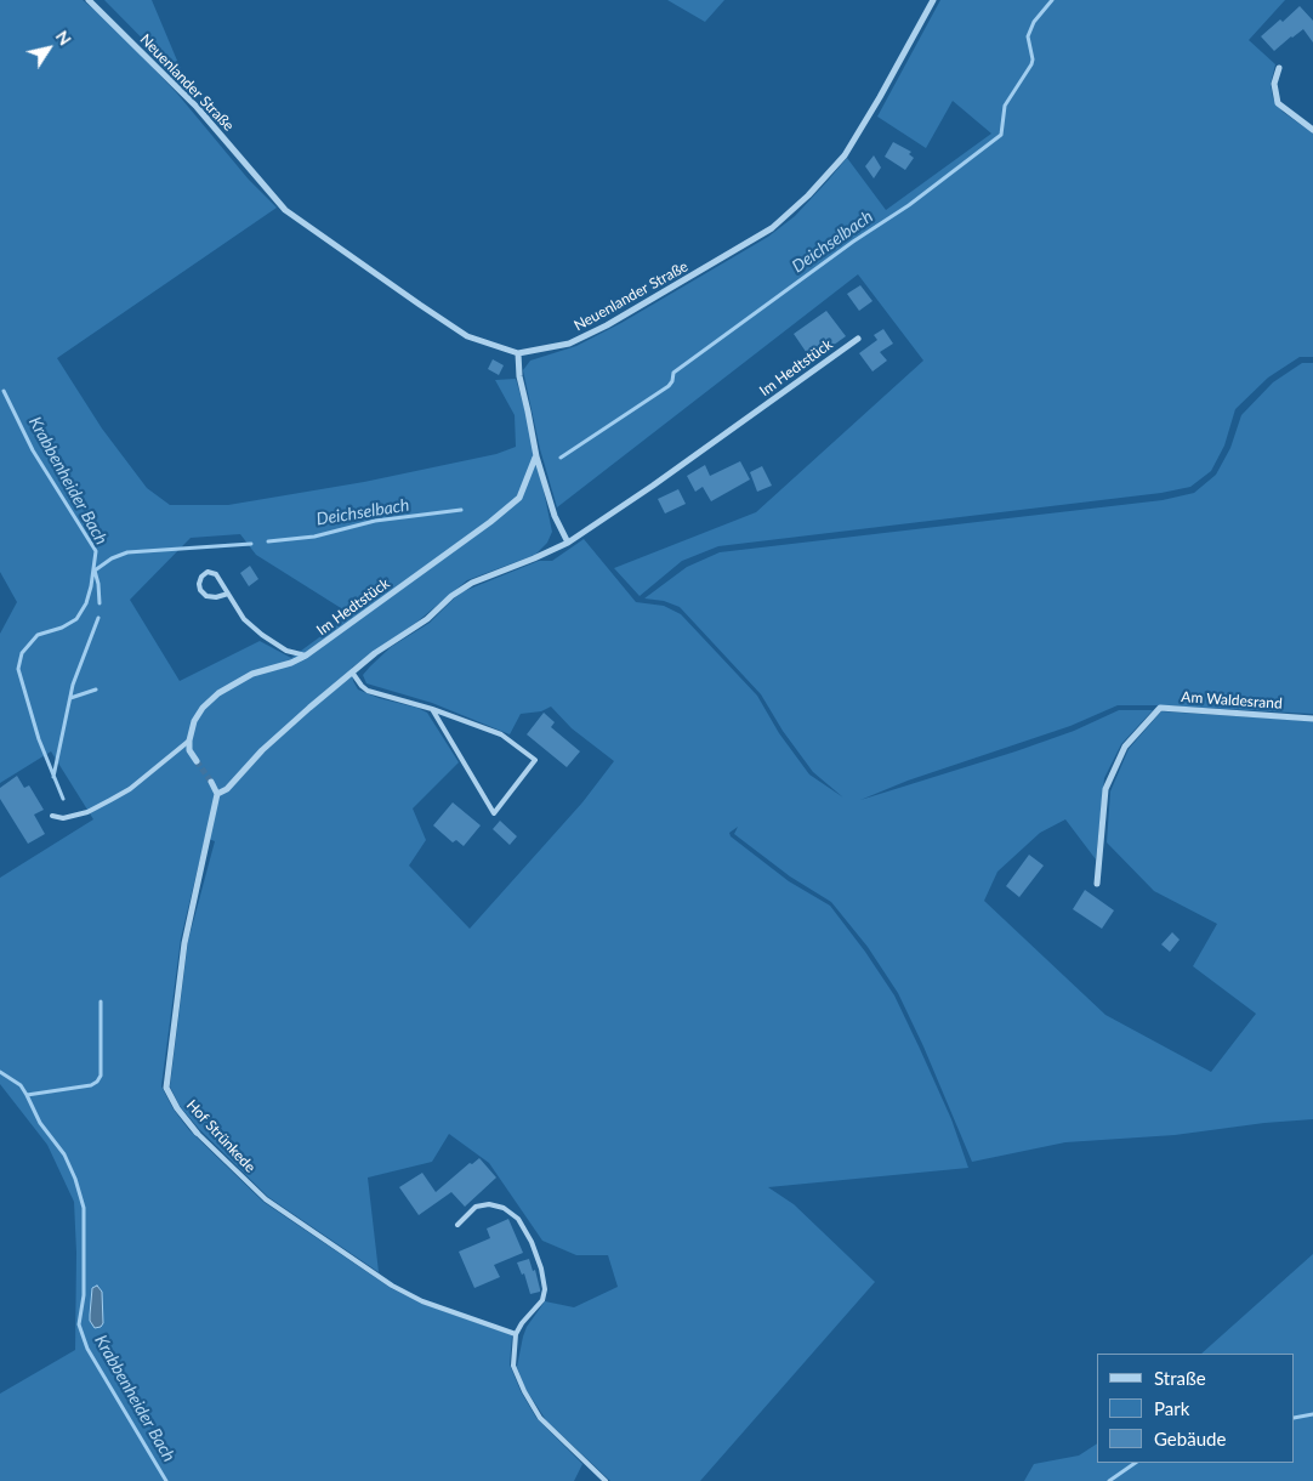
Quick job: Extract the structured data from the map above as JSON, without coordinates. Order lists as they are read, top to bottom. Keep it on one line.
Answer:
{"streets":{"street":["Neuenlander Straße","Im Hedtstück","Am Waldesrand","Hof Strünkede"]},"crossings":[["Im Hedtstück","Hof Strünkede"]],"water":["Deichselbach","Krabbenheider Bach"],"legend":["Straße","Park","Gebäude"],"north":"top right"}
